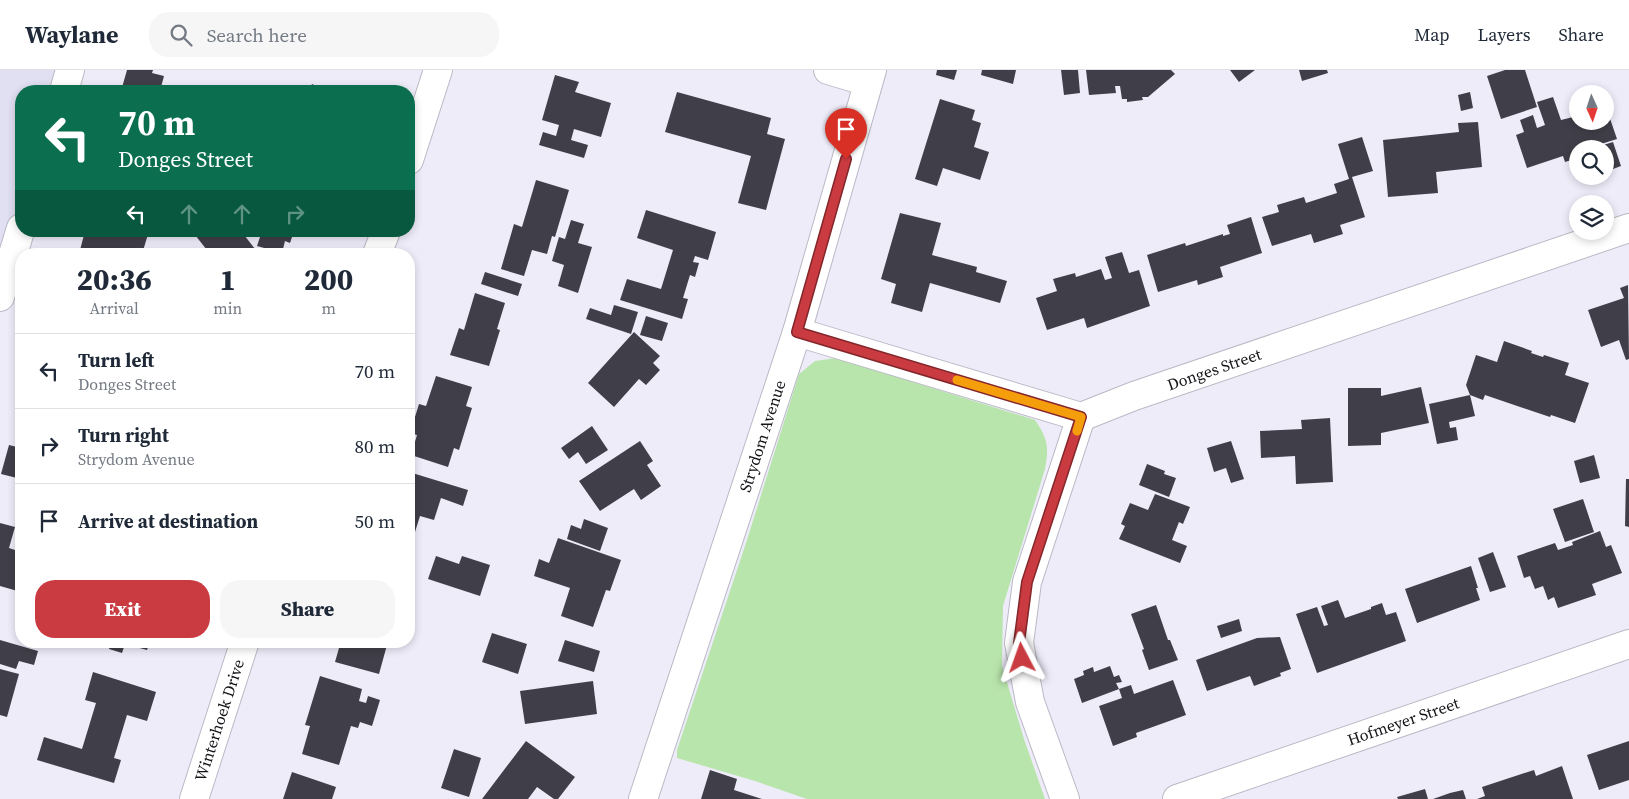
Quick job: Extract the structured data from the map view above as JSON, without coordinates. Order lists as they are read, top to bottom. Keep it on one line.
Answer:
{"streets":{"street":["Donges Street","Strydom Avenue","Winterhoek Drive","Hofmeyer Street"]},"north":"bottom","page":{"header":"Waylane","search":"Search here","nav":["Map","Layers","Share"],"turn":["70 m","Donges Street"],"eta":["20:36","Arrival","1","min","200","m"],"list":[{"name":"Turn left","note":"Donges Street","value":"70 m"},{"name":"Turn right","note":"Strydom Avenue","value":"80 m"},{"name":"Arrive at destination","value":"50 m"}],"buttons":["Exit","Share"]}}
